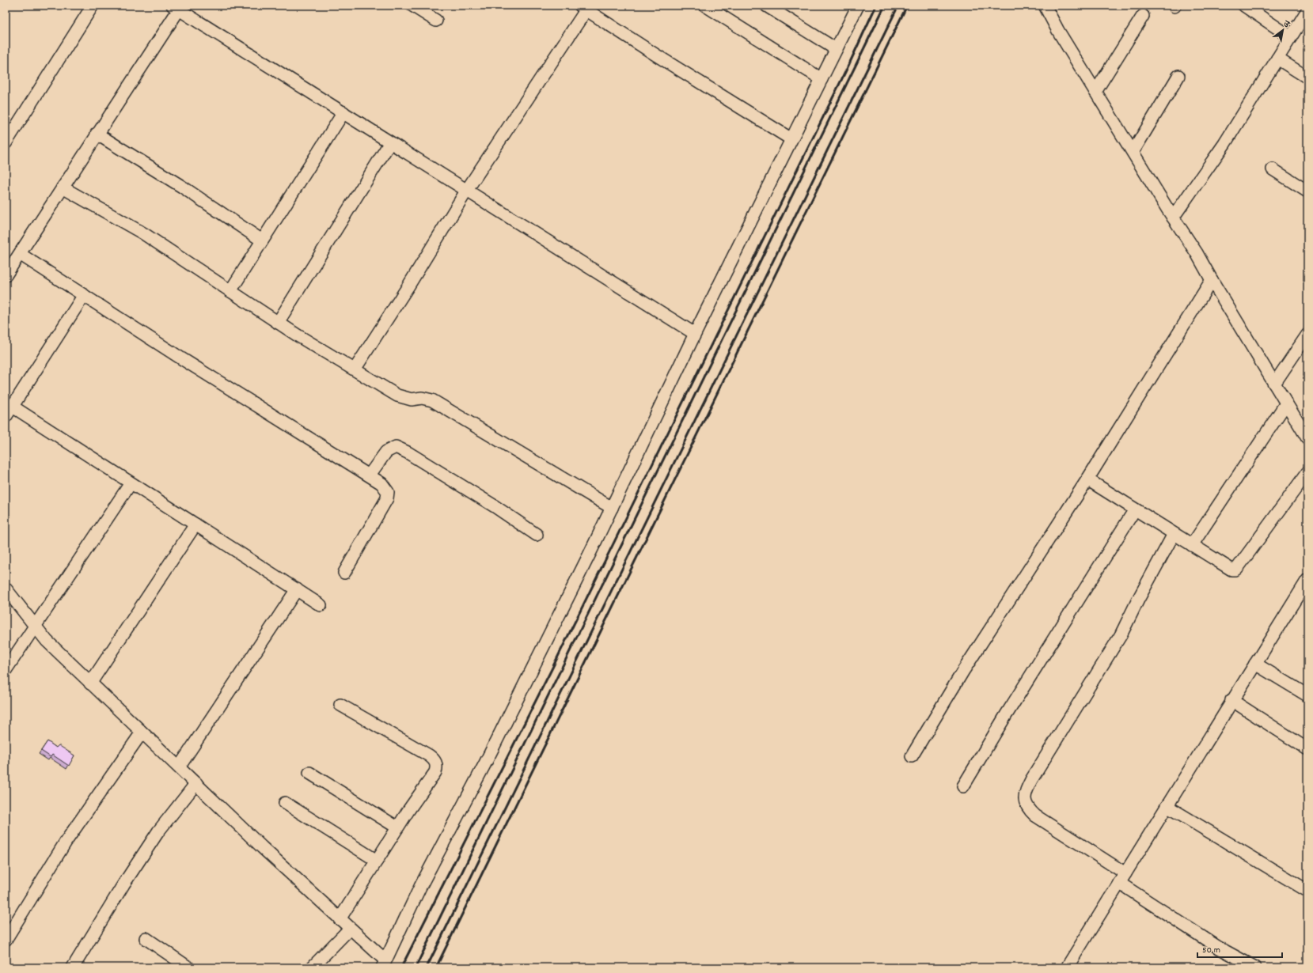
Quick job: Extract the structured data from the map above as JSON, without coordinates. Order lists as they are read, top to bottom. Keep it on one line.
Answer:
{"scale_bar":"50 m","north":"top right"}
